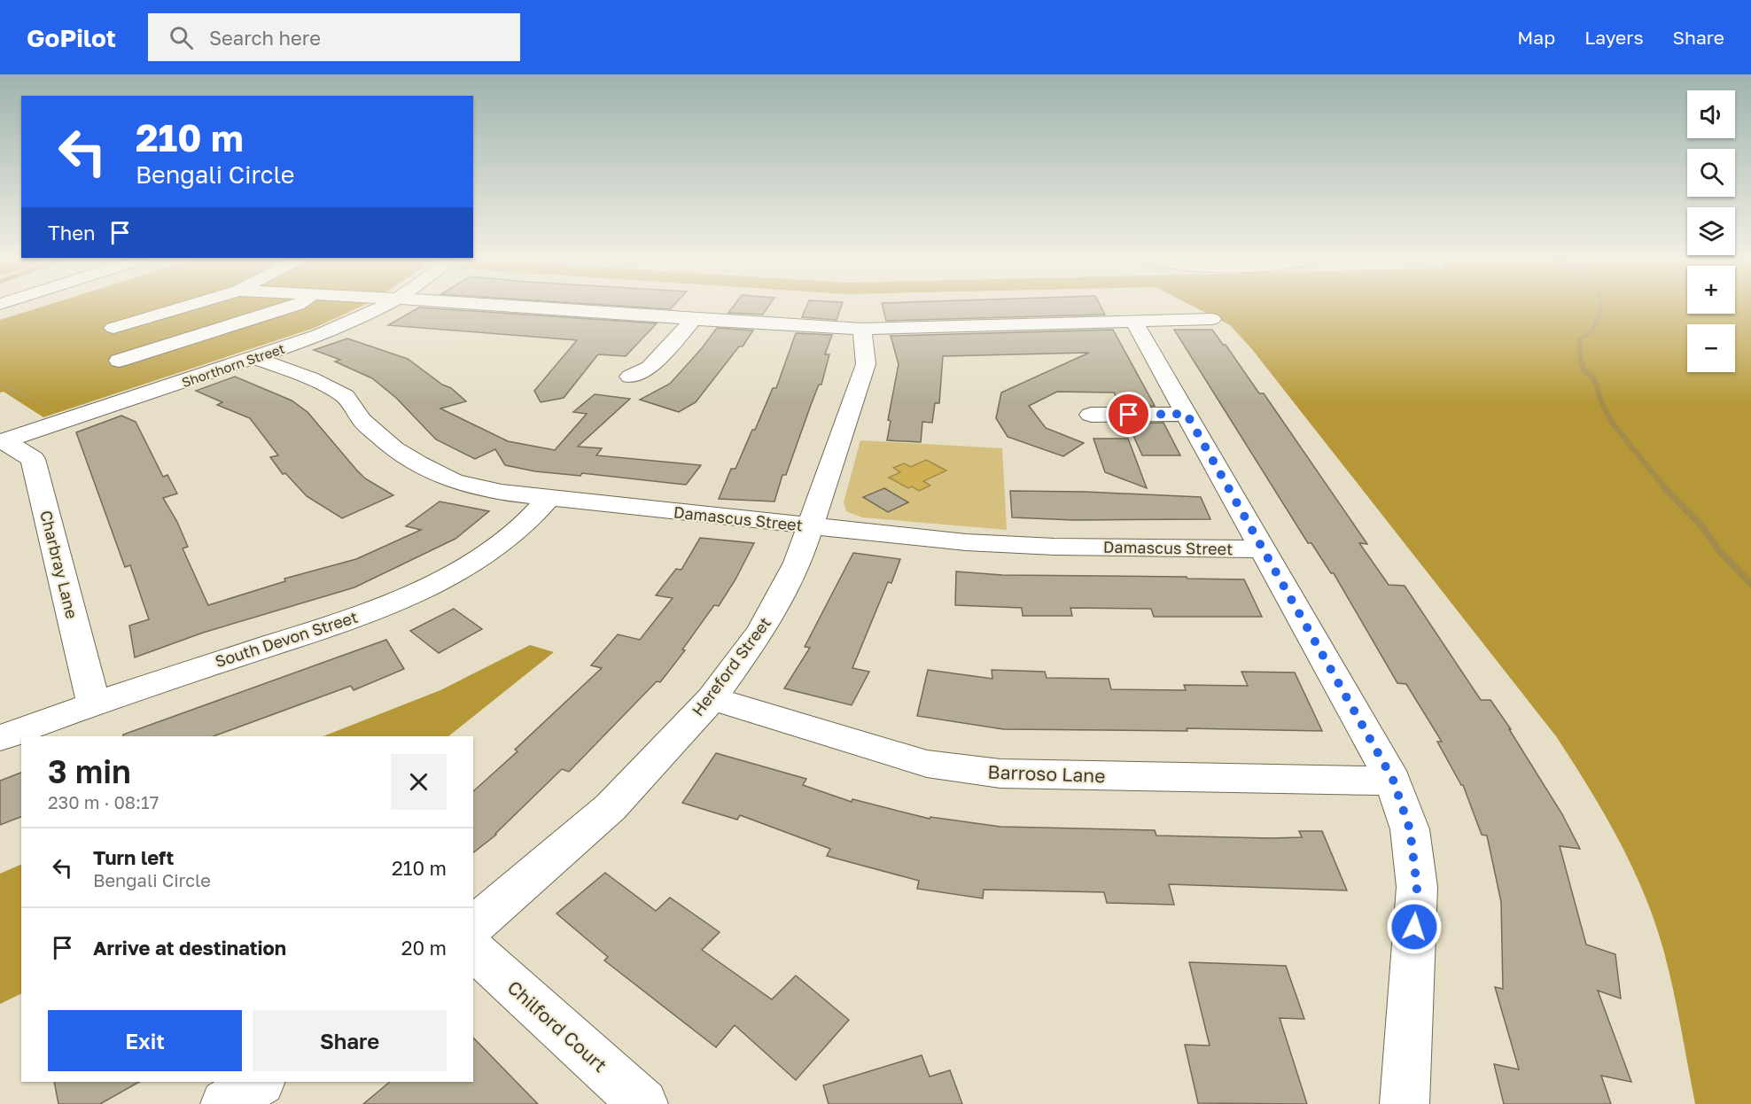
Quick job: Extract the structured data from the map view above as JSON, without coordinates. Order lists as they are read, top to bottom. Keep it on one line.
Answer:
{"streets":{"street":["Shorthorn Street","Damascus Street","Charbray Lane","South Devon Street","Hereford Street","Barroso Lane","Chilford Court"]},"crossings":[["Shorthorn Street","Damascus Street"],["Shorthorn Street","Charbray Lane"],["Damascus Street","South Devon Street"],["Damascus Street","Hereford Street"],["Charbray Lane","South Devon Street"],["Hereford Street","Barroso Lane"]],"page":{"header":"GoPilot","search":"Search here","nav":["Map","Layers","Share"],"map_buttons":["+","−"],"turn":["210 m","Bengali Circle"],"then":"Then","heading":["3 min","230 m · 08:17"],"list":[{"name":"Turn left","note":"Bengali Circle","value":"210 m"},{"name":"Arrive at destination","value":"20 m"}],"buttons":["Exit","Share"]}}
